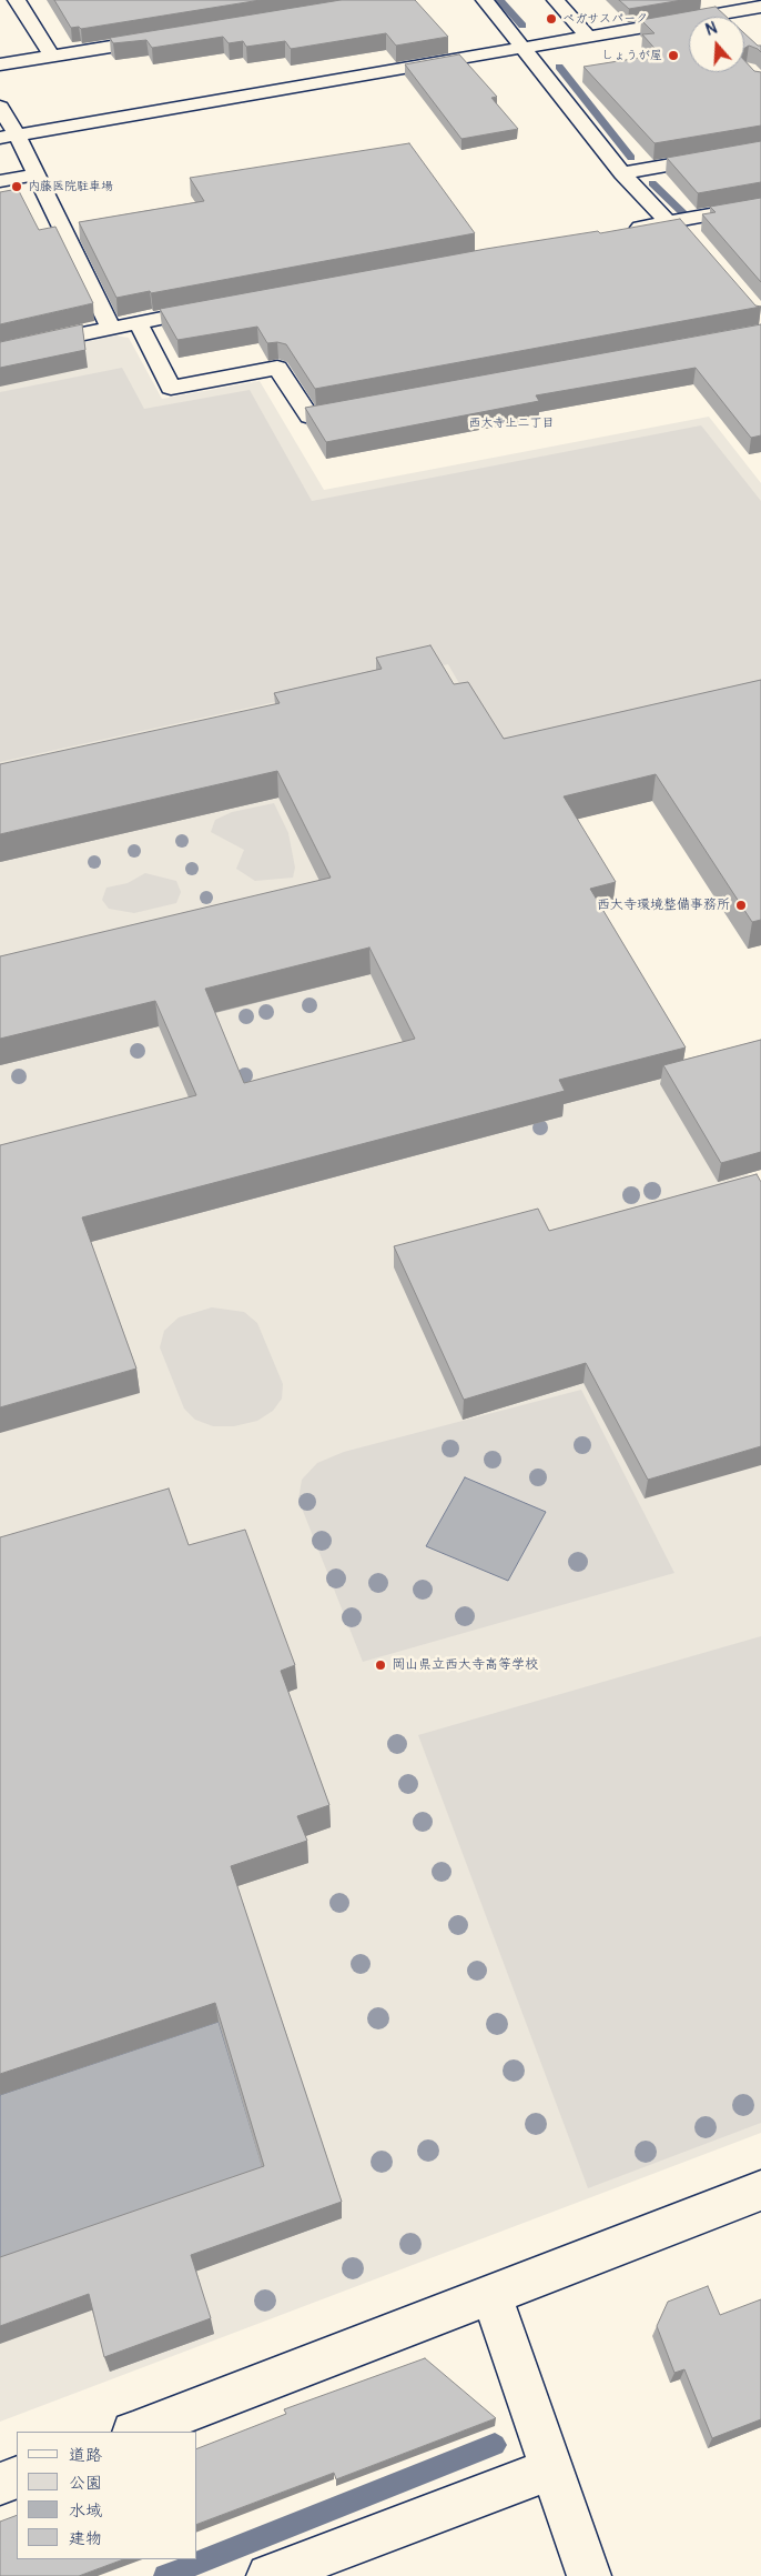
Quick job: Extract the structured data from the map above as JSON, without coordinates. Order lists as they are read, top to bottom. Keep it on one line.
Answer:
{"districts":["西大寺上二丁目"],"places":["ペガサスパーク","しょうが屋","内藤医院駐車場","西大寺環境整備事務所","岡山県立西大寺高等学校"],"legend":["道路","公園","水域","建物"],"north":"top"}
